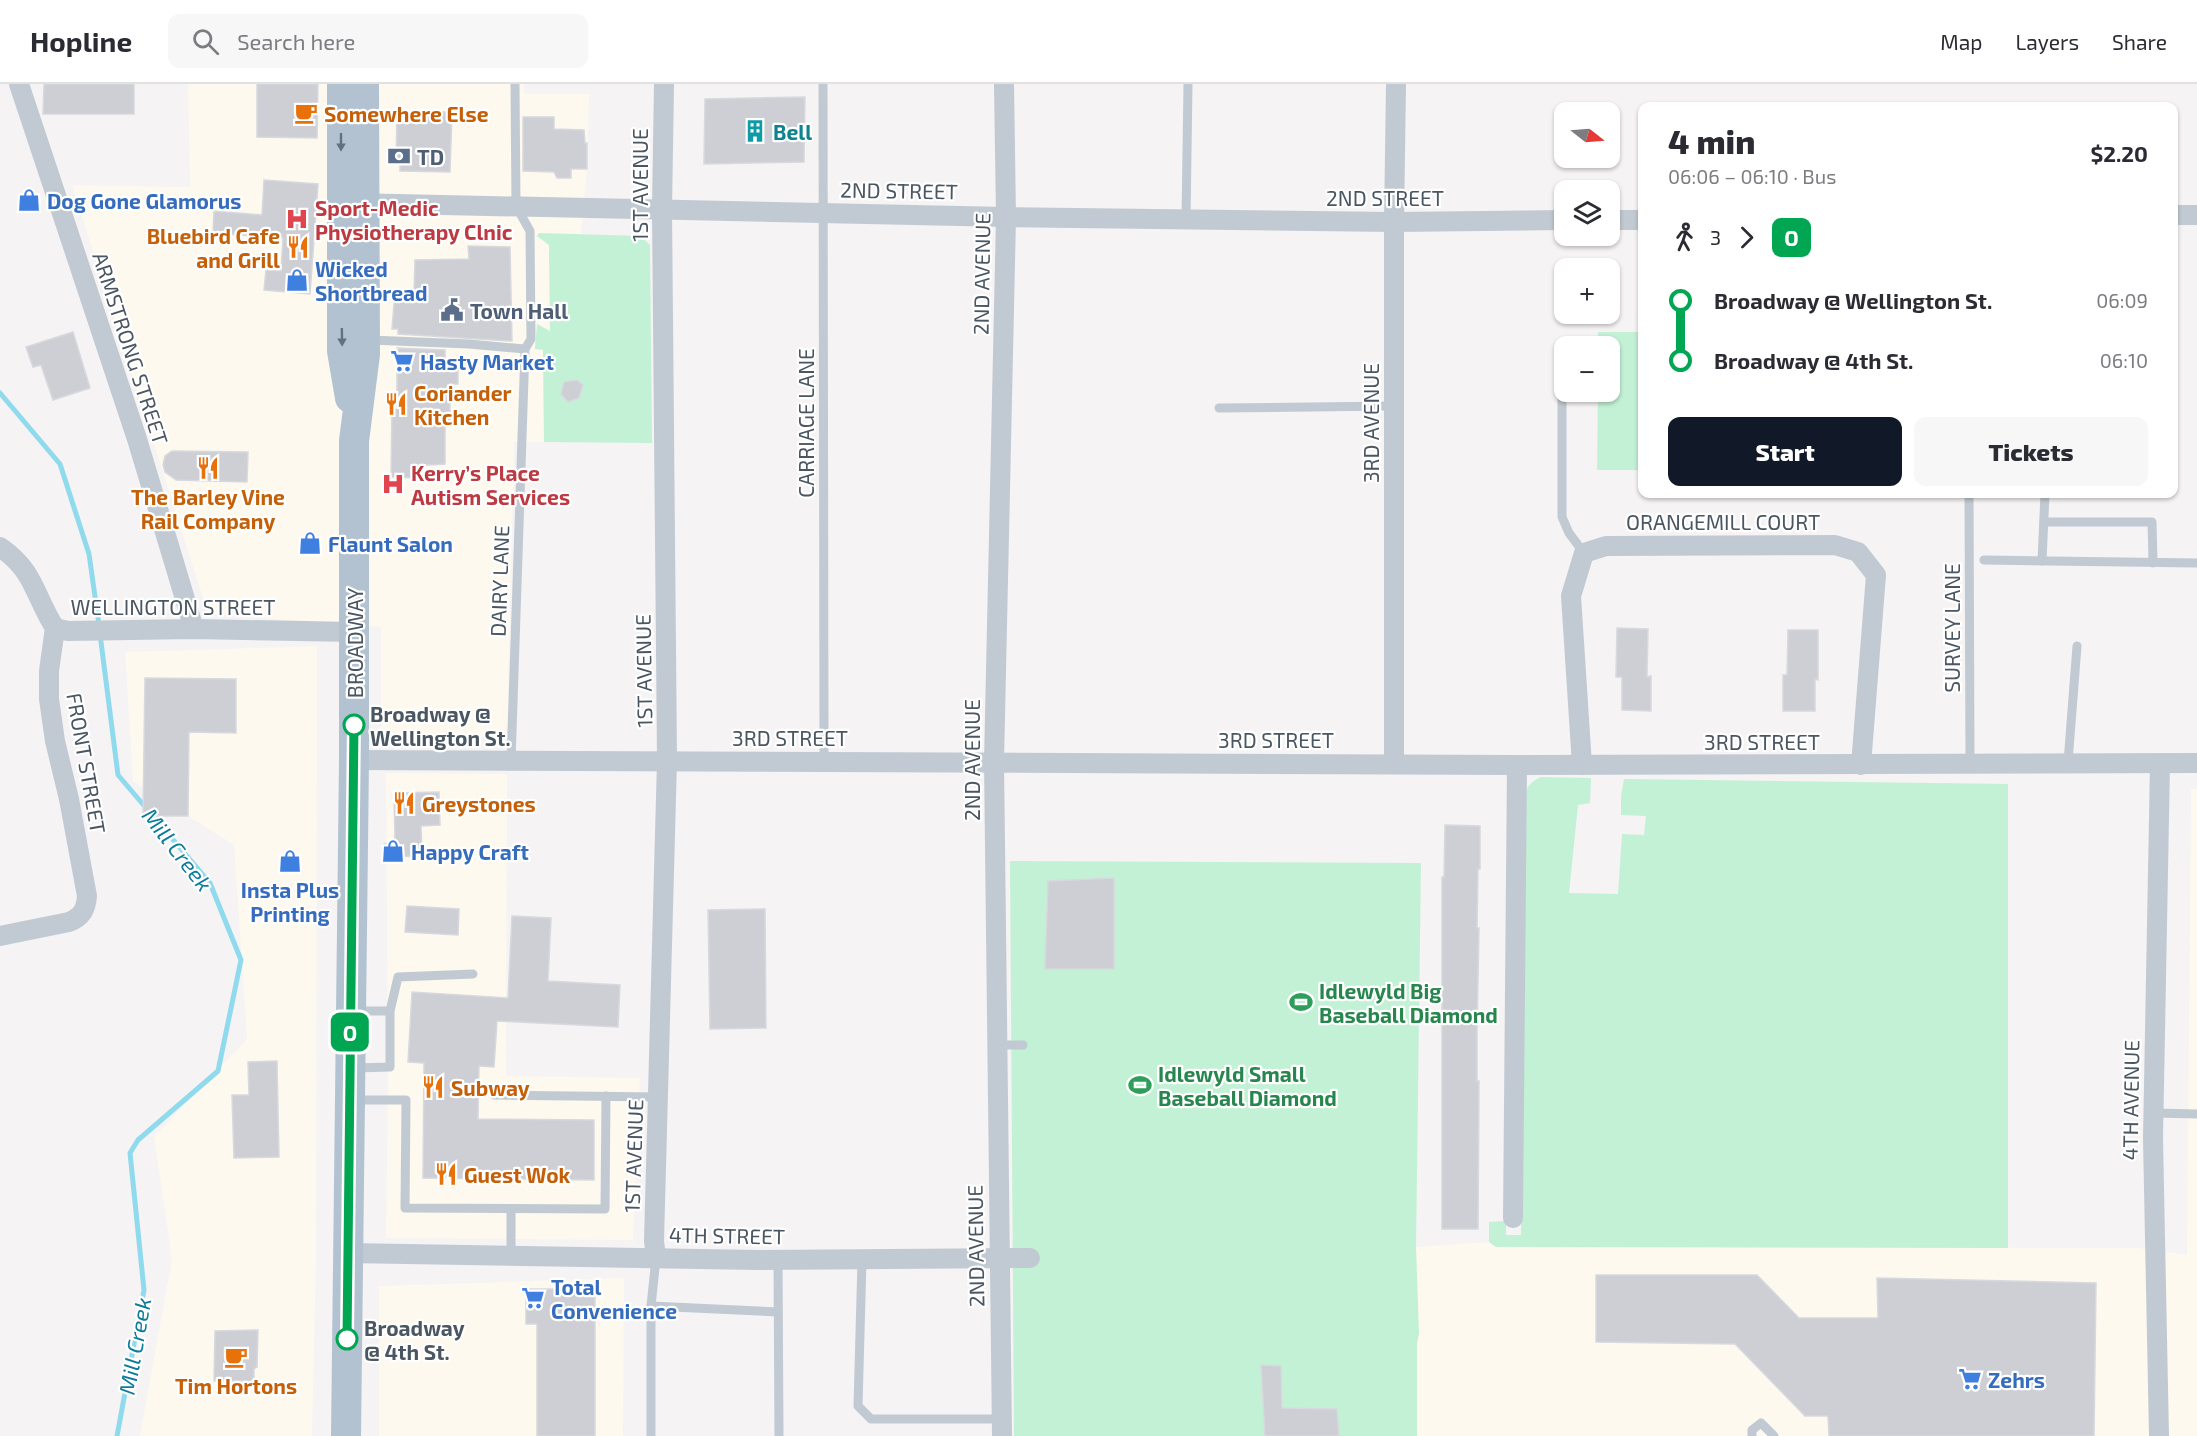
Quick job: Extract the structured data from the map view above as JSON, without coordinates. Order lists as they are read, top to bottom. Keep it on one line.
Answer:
{"streets":{"main road":["BROADWAY"],"street":["1ST AVENUE","2ND STREET","2ND AVENUE","ARMSTRONG STREET","3RD AVENUE","ORANGEMILL COURT","WELLINGTON STREET","3RD STREET","FRONT STREET","4TH AVENUE","4TH STREET"],"lane":["CARRIAGE LANE","DAIRY LANE","SURVEY LANE"]},"crossings":[["1ST AVENUE","2ND STREET"],["1ST AVENUE","3RD STREET"],["1ST AVENUE","4TH STREET"],["2ND STREET","2ND AVENUE"],["2ND STREET","CARRIAGE LANE"],["2ND STREET","3RD AVENUE"],["2ND STREET","DAIRY LANE"],["2ND STREET","BROADWAY"],["2ND AVENUE","3RD STREET"],["2ND AVENUE","4TH STREET"],["ARMSTRONG STREET","WELLINGTON STREET"],["CARRIAGE LANE","3RD STREET"],["3RD AVENUE","3RD STREET"],["ORANGEMILL COURT","3RD STREET"],["DAIRY LANE","3RD STREET"],["WELLINGTON STREET","BROADWAY"],["WELLINGTON STREET","FRONT STREET"],["SURVEY LANE","3RD STREET"],["BROADWAY","3RD STREET"],["BROADWAY","4TH STREET"],["3RD STREET","4TH AVENUE"]],"water":["Mill Creek"],"places":{"cafe":["Somewhere Else","Tim Hortons"],"building":["Bell"],"bank":["TD"],"shop":["Dog Gone Glamorus","Wicked Shortbread","Flaunt Salon","Happy Craft","Insta Plus Printing"],"hospital":["Sport-Medic Physiotherapy Clnic","Kerry’s Place Autism Services"],"restaurant":["Bluebird Cafe and Grill","Coriander Kitchen","The Barley Vine Rail Company","Greystones","Subway","Guest Wok"],"public building":["Town Hall"],"supermarket":["Hasty Market","Total Convenience","Zehrs"],"other":["Broadway @ Wellington St.","Broadway @ 4th St."],"sports":["Idlewyld Big Baseball Diamond","Idlewyld Small Baseball Diamond"]},"lines":["bus line O"],"north":"right","page":{"header":"Hopline","search":"Search here","nav":["Map","Layers","Share"],"on_map":"O","map_buttons":["+","−"],"heading":["4 min","06:06 – 06:10 · Bus","$2.20"],"legs":["3","O"],"list":[{"name":"Broadway @ Wellington St.","value":"06:09"},{"name":"Broadway @ 4th St.","value":"06:10"}],"buttons":["Start","Tickets"]}}
